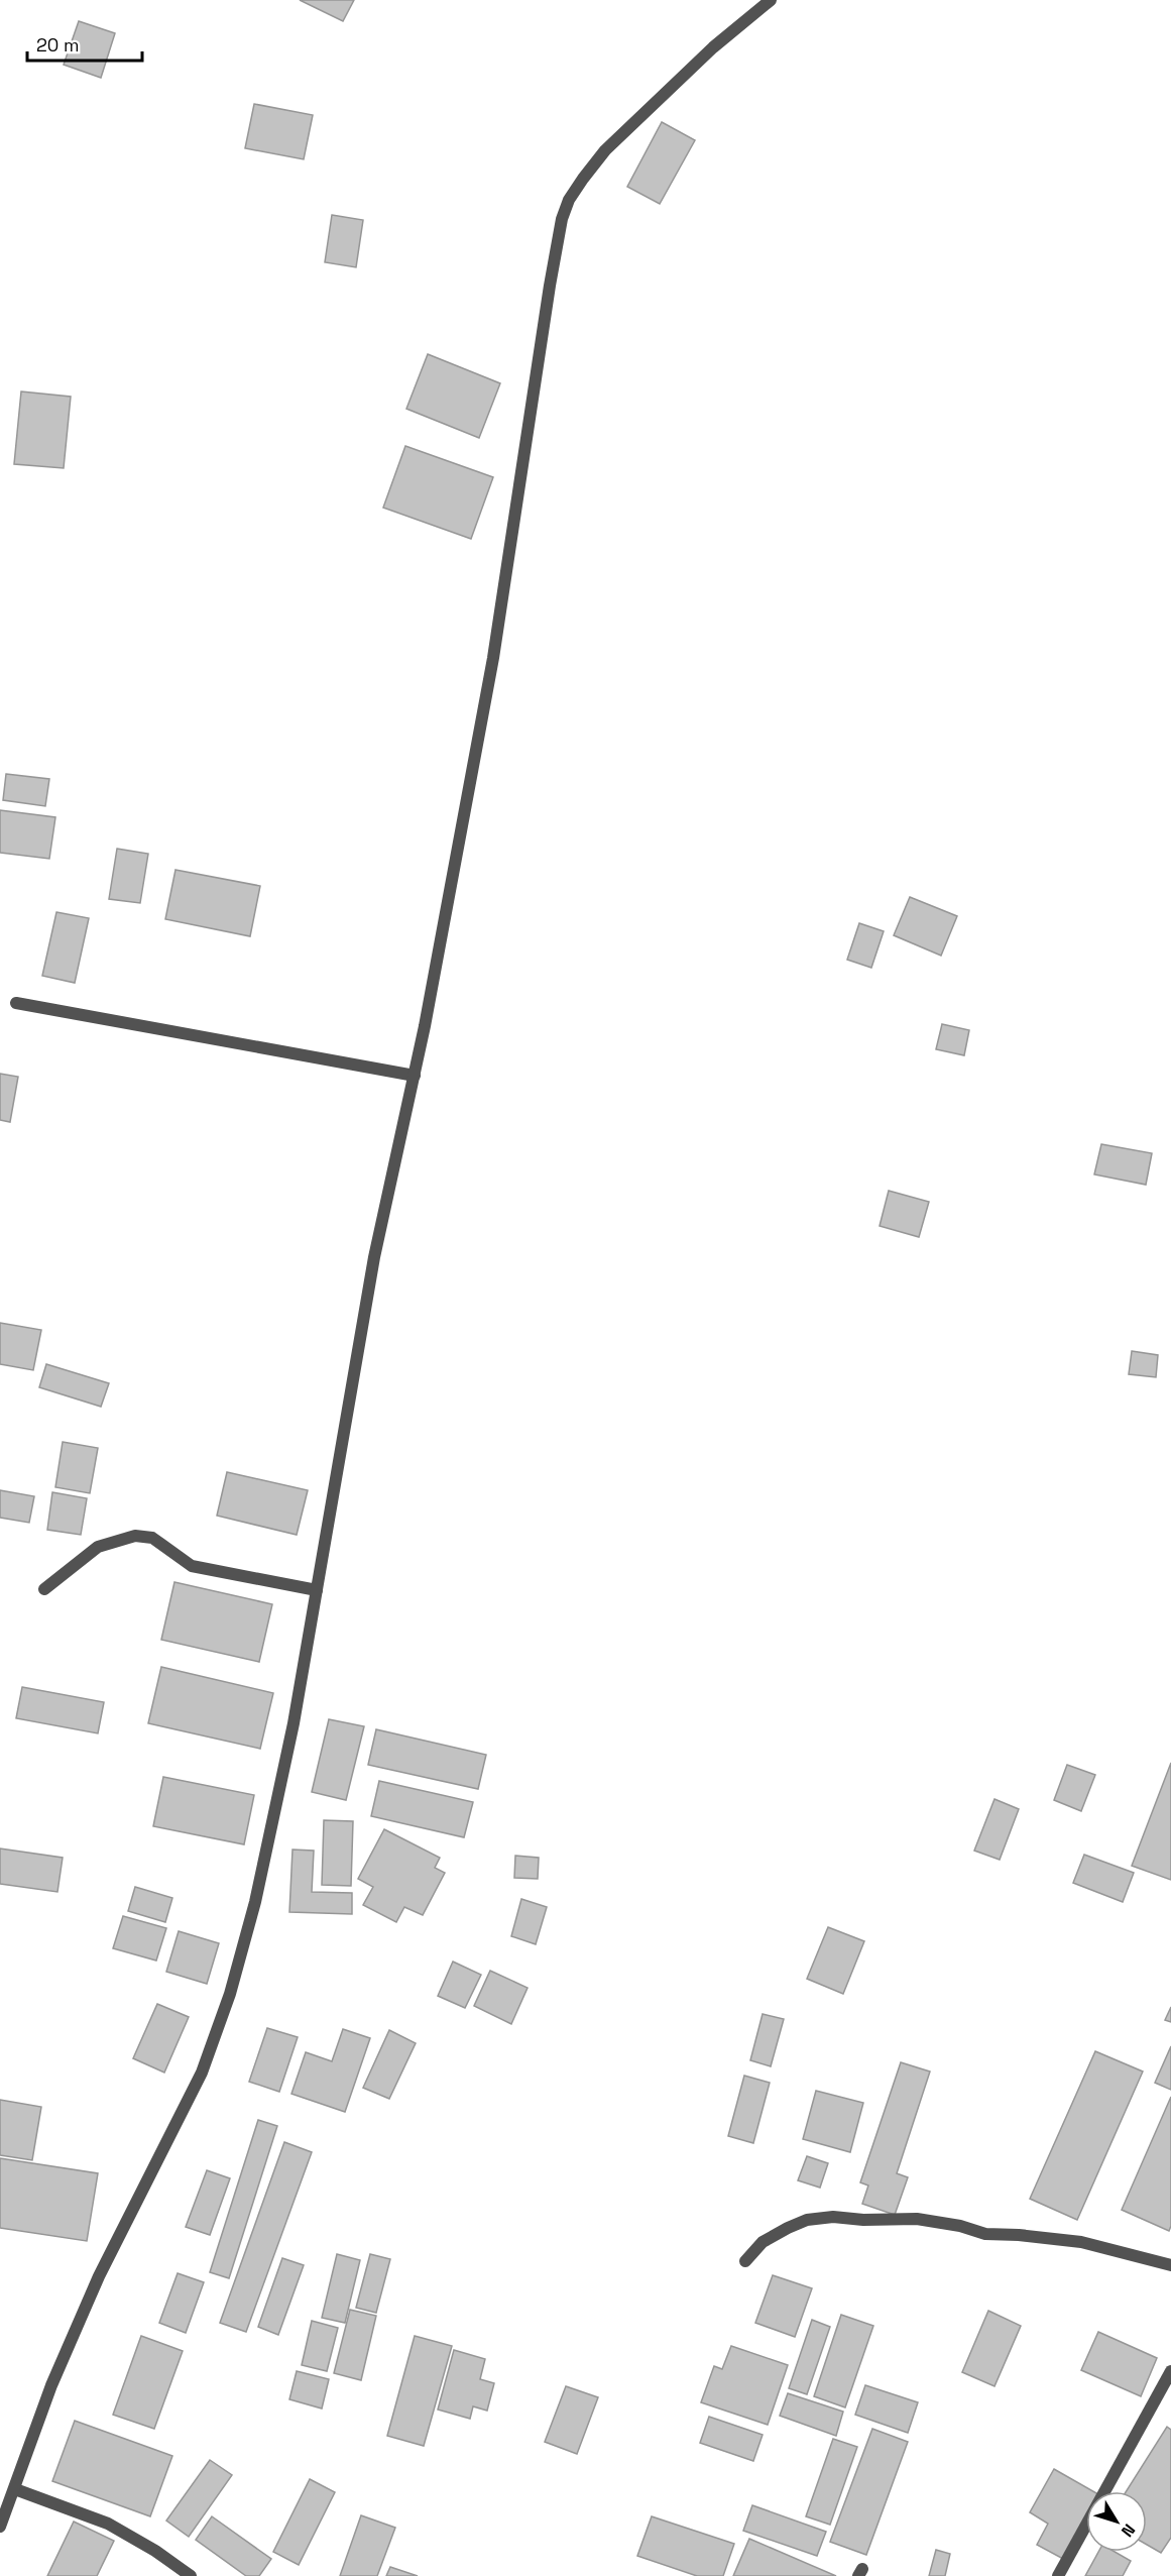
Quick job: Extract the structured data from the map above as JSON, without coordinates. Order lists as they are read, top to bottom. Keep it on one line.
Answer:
{"scale_bar":"20 m","north":"bottom right"}
